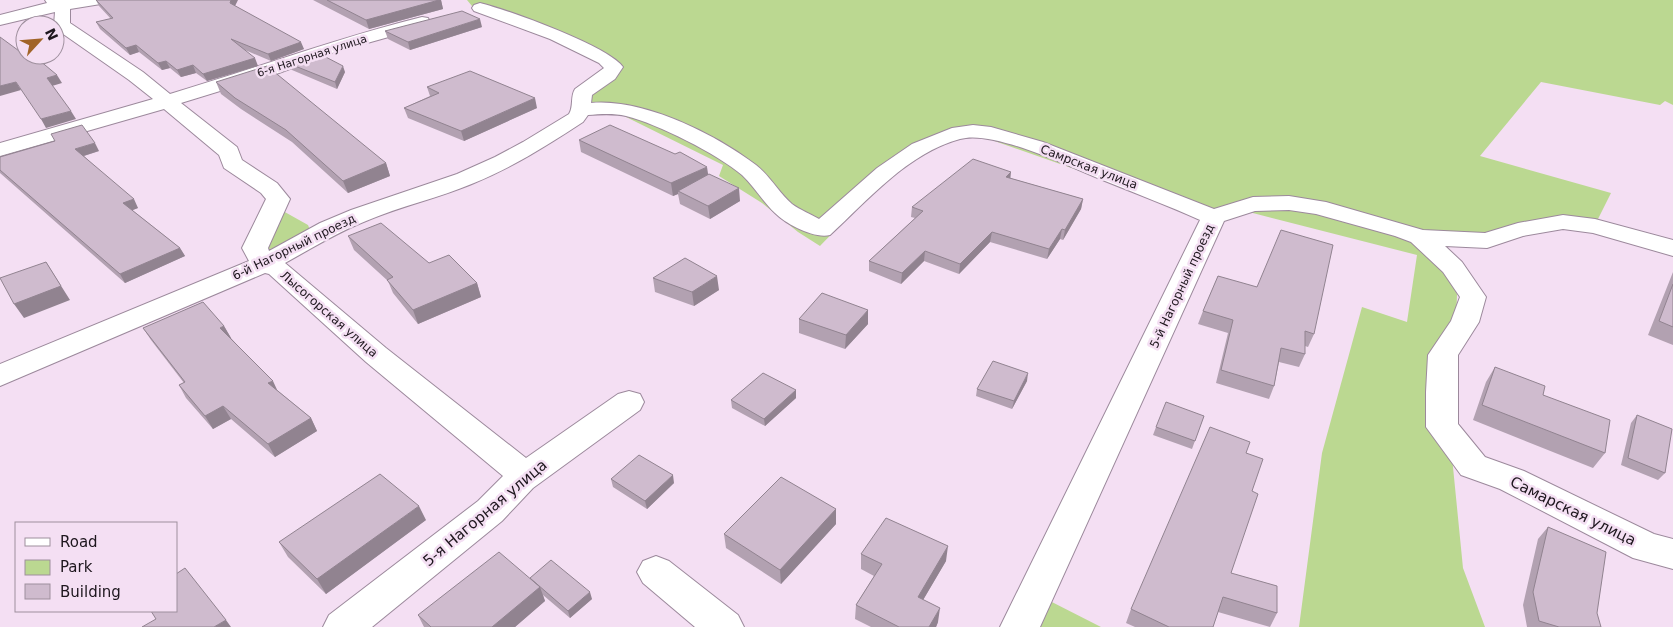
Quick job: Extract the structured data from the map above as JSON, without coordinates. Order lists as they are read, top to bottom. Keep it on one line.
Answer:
{"streets":{"street":["6-я Нагорная улица","Самрская улица","6-й Нагорный проезд","5-й Нагорный проезд","Лысогорская улица","Самарская улица","5-я Нагорная улица"]},"crossings":[["Самрская улица","6-й Нагорный проезд"],["Самрская улица","5-й Нагорный проезд"],["6-й Нагорный проезд","Лысогорская улица"],["5-й Нагорный проезд","Самарская улица"],["Лысогорская улица","5-я Нагорная улица"]],"legend":["Road","Park","Building"],"north":"top right"}
